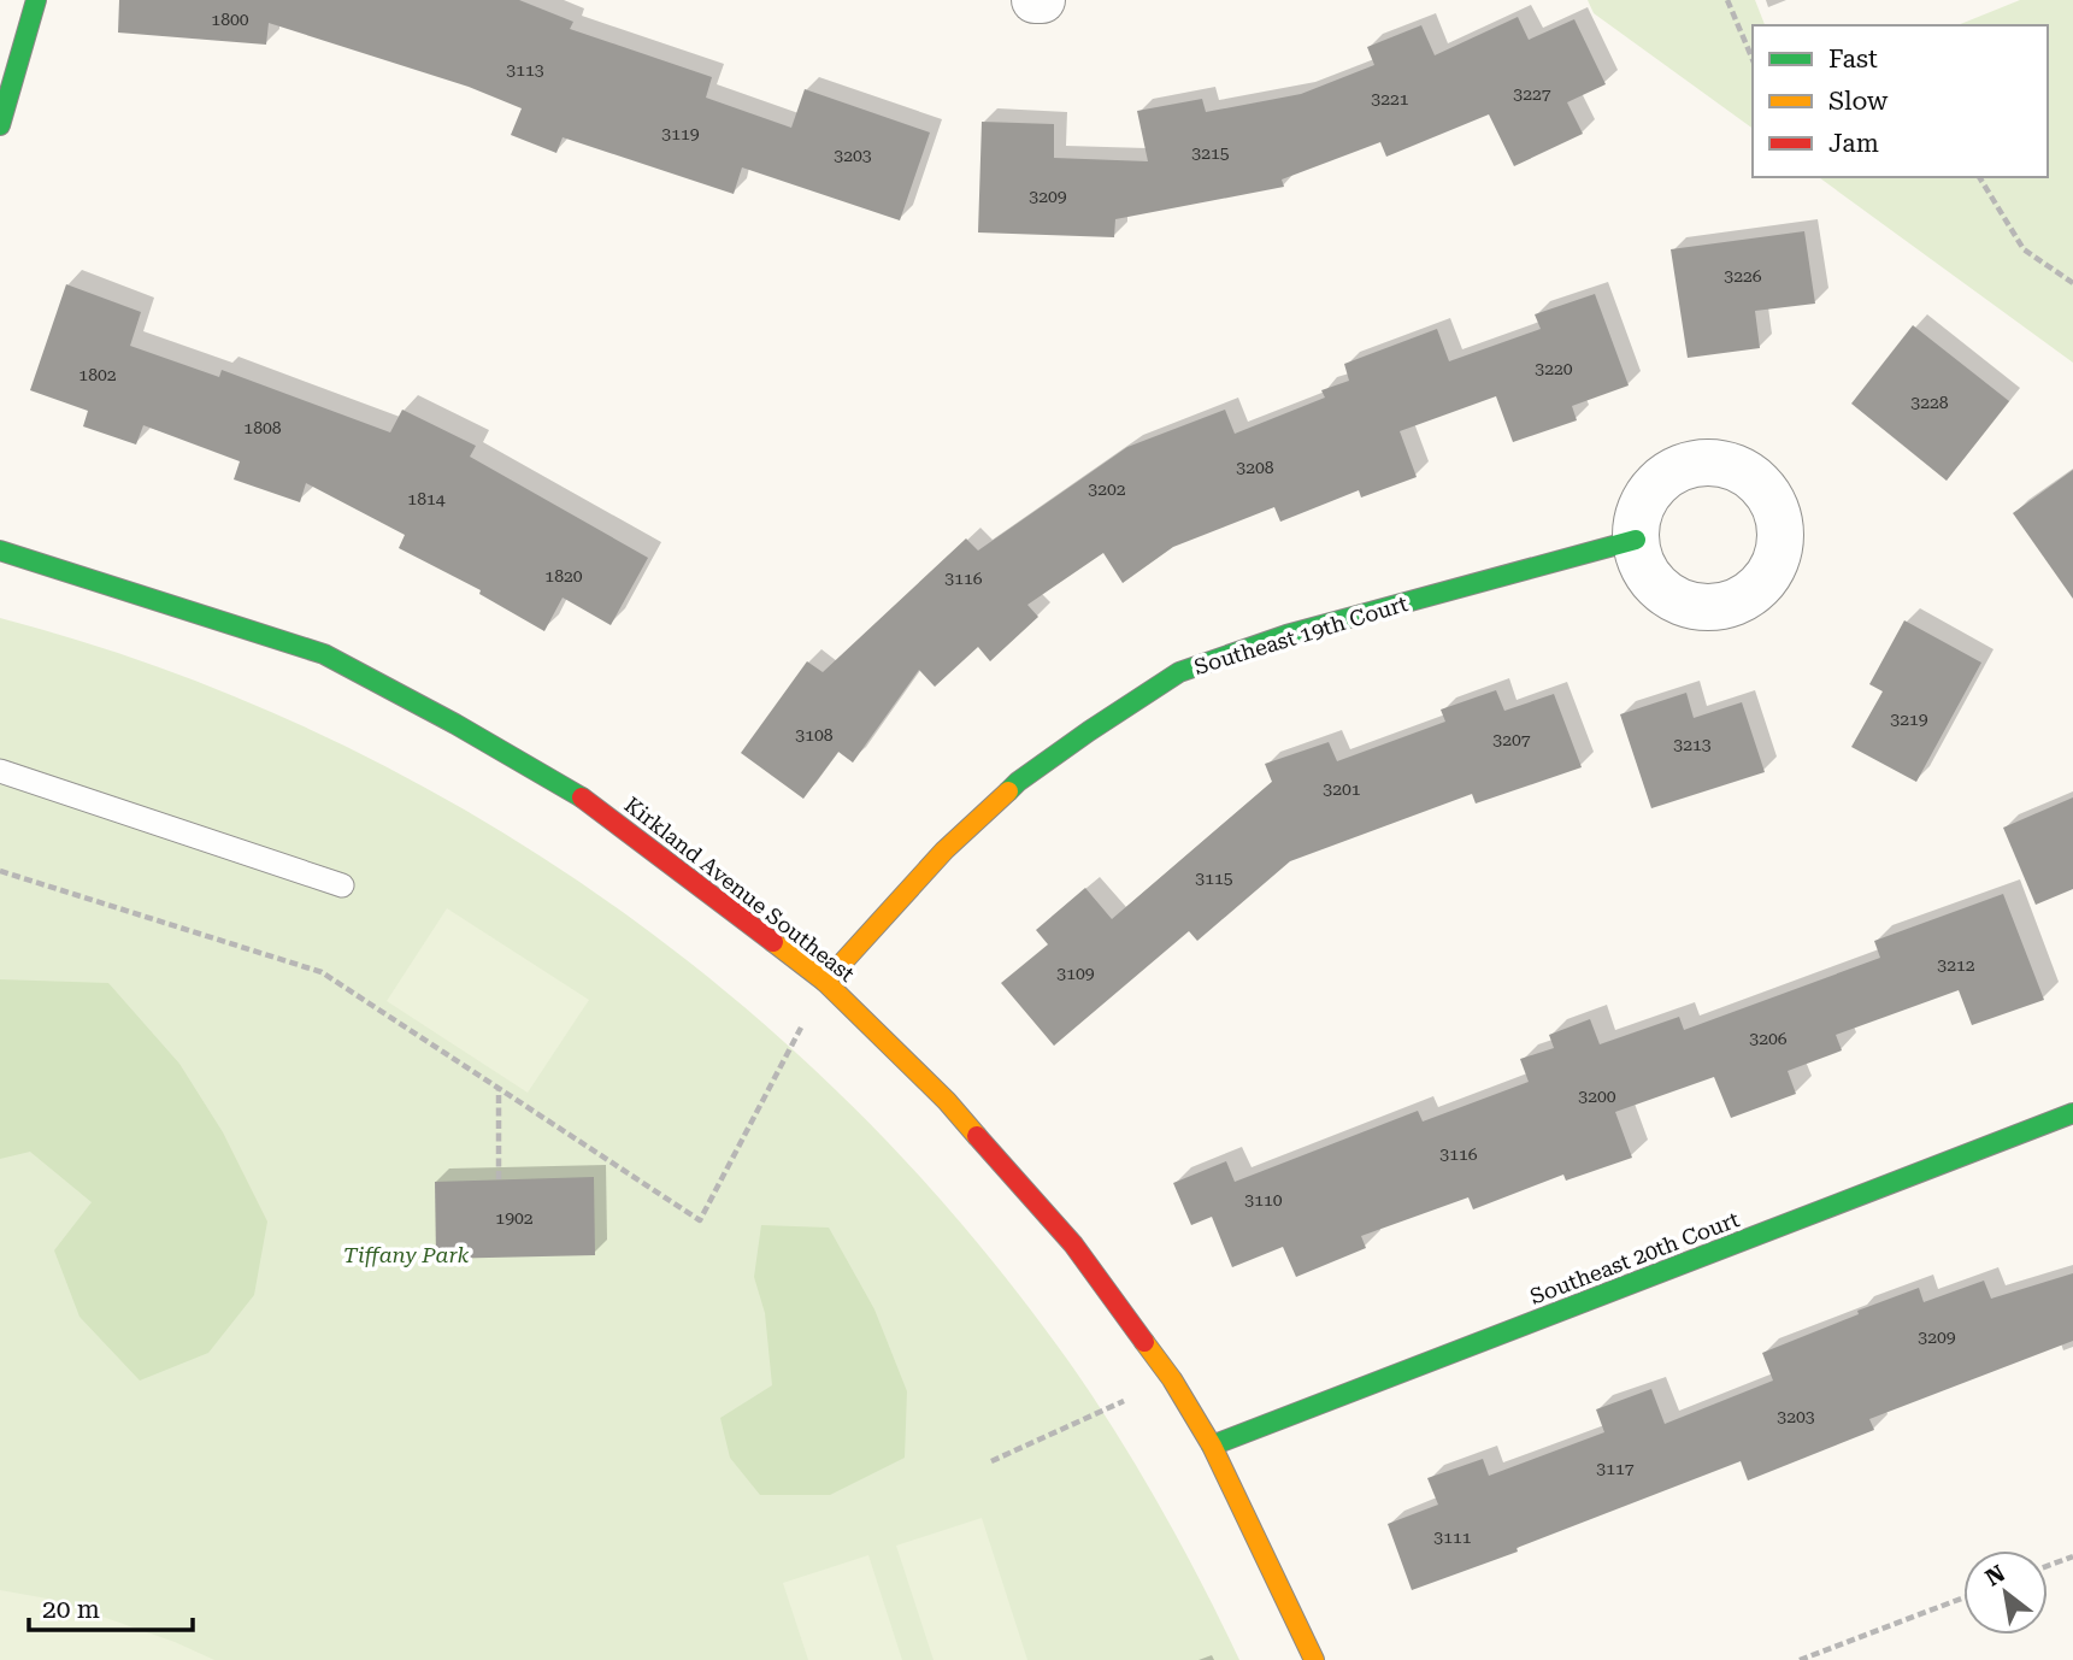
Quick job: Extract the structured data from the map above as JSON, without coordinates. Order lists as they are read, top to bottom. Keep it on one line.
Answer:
{"streets":{"street":["Southeast 19th Court","Kirkland Avenue Southeast","Southeast 20th Court"]},"crossings":[["Southeast 19th Court","Kirkland Avenue Southeast"],["Kirkland Avenue Southeast","Southeast 20th Court"]],"parks":["Tiffany Park"],"house_numbers":["1800","3113","3227","3221","3119","3215","3203","3209","3226","3220","1802","3228","1808","3208","3202","1814","1820","3116","3219","3108","3207","3213","3201","3115","3212","3109","3206","3200","3116","3110","1902","3209","3203","3117","3111"],"legend":["Fast","Slow","Jam"],"scale_bar":"20 m","north":"top left"}
